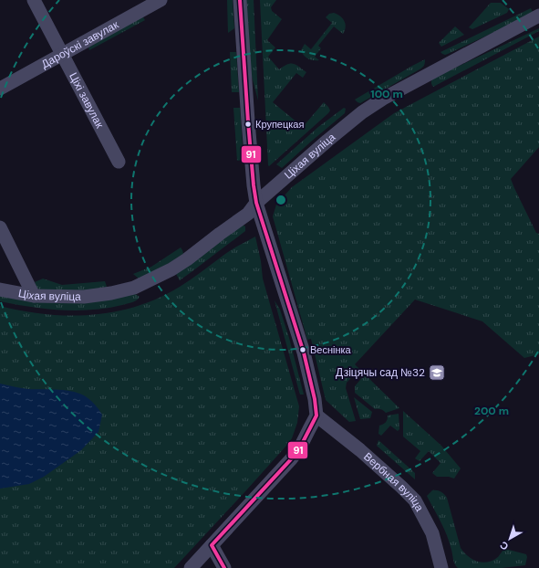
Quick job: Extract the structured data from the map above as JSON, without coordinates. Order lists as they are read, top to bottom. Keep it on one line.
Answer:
{"streets":{"street":["Дароўскі завулак","Ціхі завулак","Ціхая вуліца","Вербная вуліца"]},"crossings":[["Дароўскі завулак","Ціхі завулак"]],"places":{"other":["Крупецкая","Веснінка"],"school or university":["Дзіцячы сад №32"]},"lines":["transit line 91"],"north":"bottom left","rings":["100 m","200 m"]}
